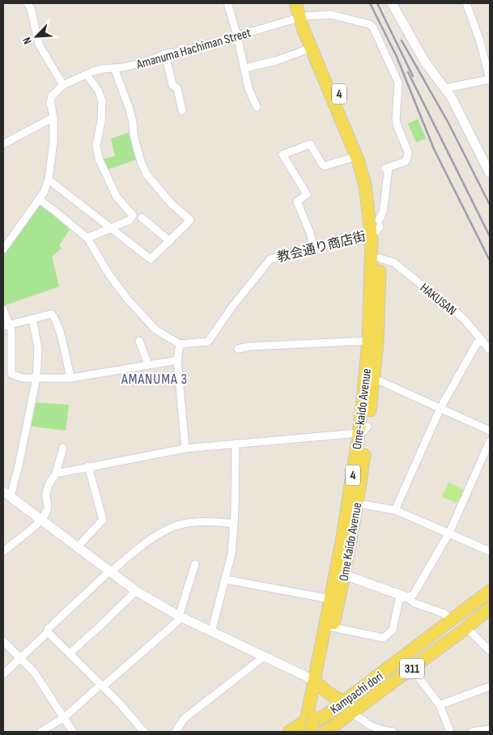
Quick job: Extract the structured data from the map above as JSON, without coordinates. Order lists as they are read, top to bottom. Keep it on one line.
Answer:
{"streets":{"main road":["4","Ome-kaido Avenue","Ome Kaido Avenue","311","Kampachi dori"],"street":["Amanuma Hachiman Street","教会通り商店街","HAKUSAN"]},"crossings":[["Amanuma Hachiman Street","教会通り商店街"],["Amanuma Hachiman Street","Ome-kaido Avenue"],["Amanuma Hachiman Street","Ome Kaido Avenue"],["教会通り商店街","Ome-kaido Avenue"],["教会通り商店街","Ome Kaido Avenue"],["HAKUSAN","Ome Kaido Avenue"],["Ome-kaido Avenue","Ome Kaido Avenue"],["Ome Kaido Avenue","311"],["Ome Kaido Avenue","Kampachi dori"],["311","Kampachi dori"]],"districts":["AMANUMA 3"],"north":"bottom left"}
